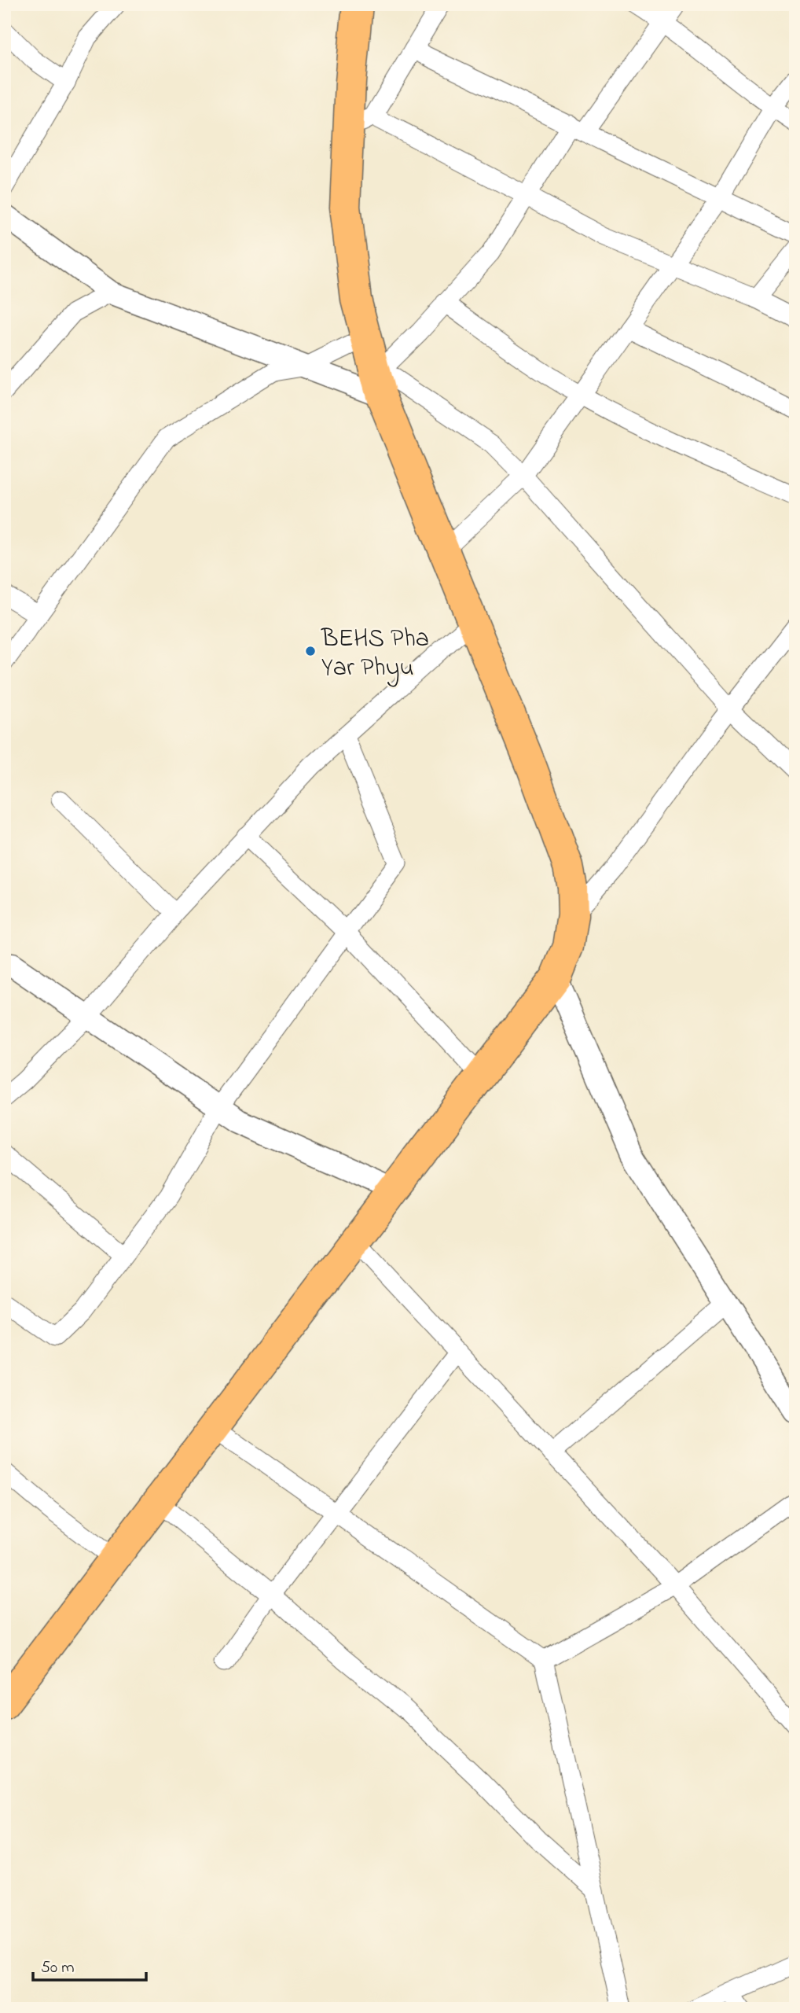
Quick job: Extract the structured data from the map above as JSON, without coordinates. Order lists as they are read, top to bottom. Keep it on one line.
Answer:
{"places":["BEHS Pha Yar Phyu"],"scale_bar":"50 m"}
